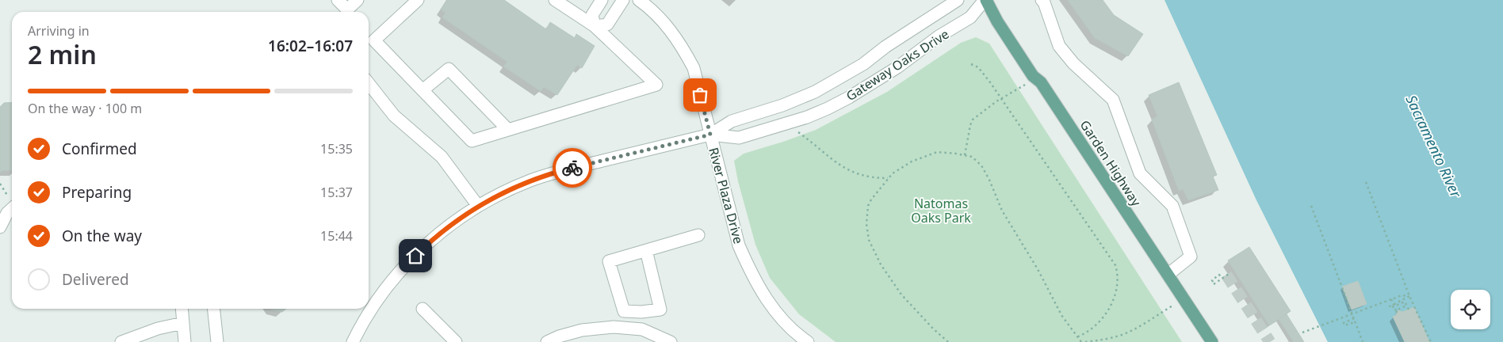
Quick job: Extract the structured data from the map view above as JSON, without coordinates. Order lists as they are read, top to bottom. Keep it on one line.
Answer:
{"streets":{"main road":["Garden Highway"],"street":["Gateway Oaks Drive","River Plaza Drive"]},"crossings":[["Gateway Oaks Drive","Garden Highway"],["Gateway Oaks Drive","River Plaza Drive"]],"water":["Sacramento River"],"parks":["Natomas Oaks Park"],"page":{"heading":["2 min","Arriving in","16:02–16:07"],"bar":"On the way · 100 m","list":[["Confirmed","15:35"],["Preparing","15:37"],["On the way","15:44"],"Delivered"]}}
